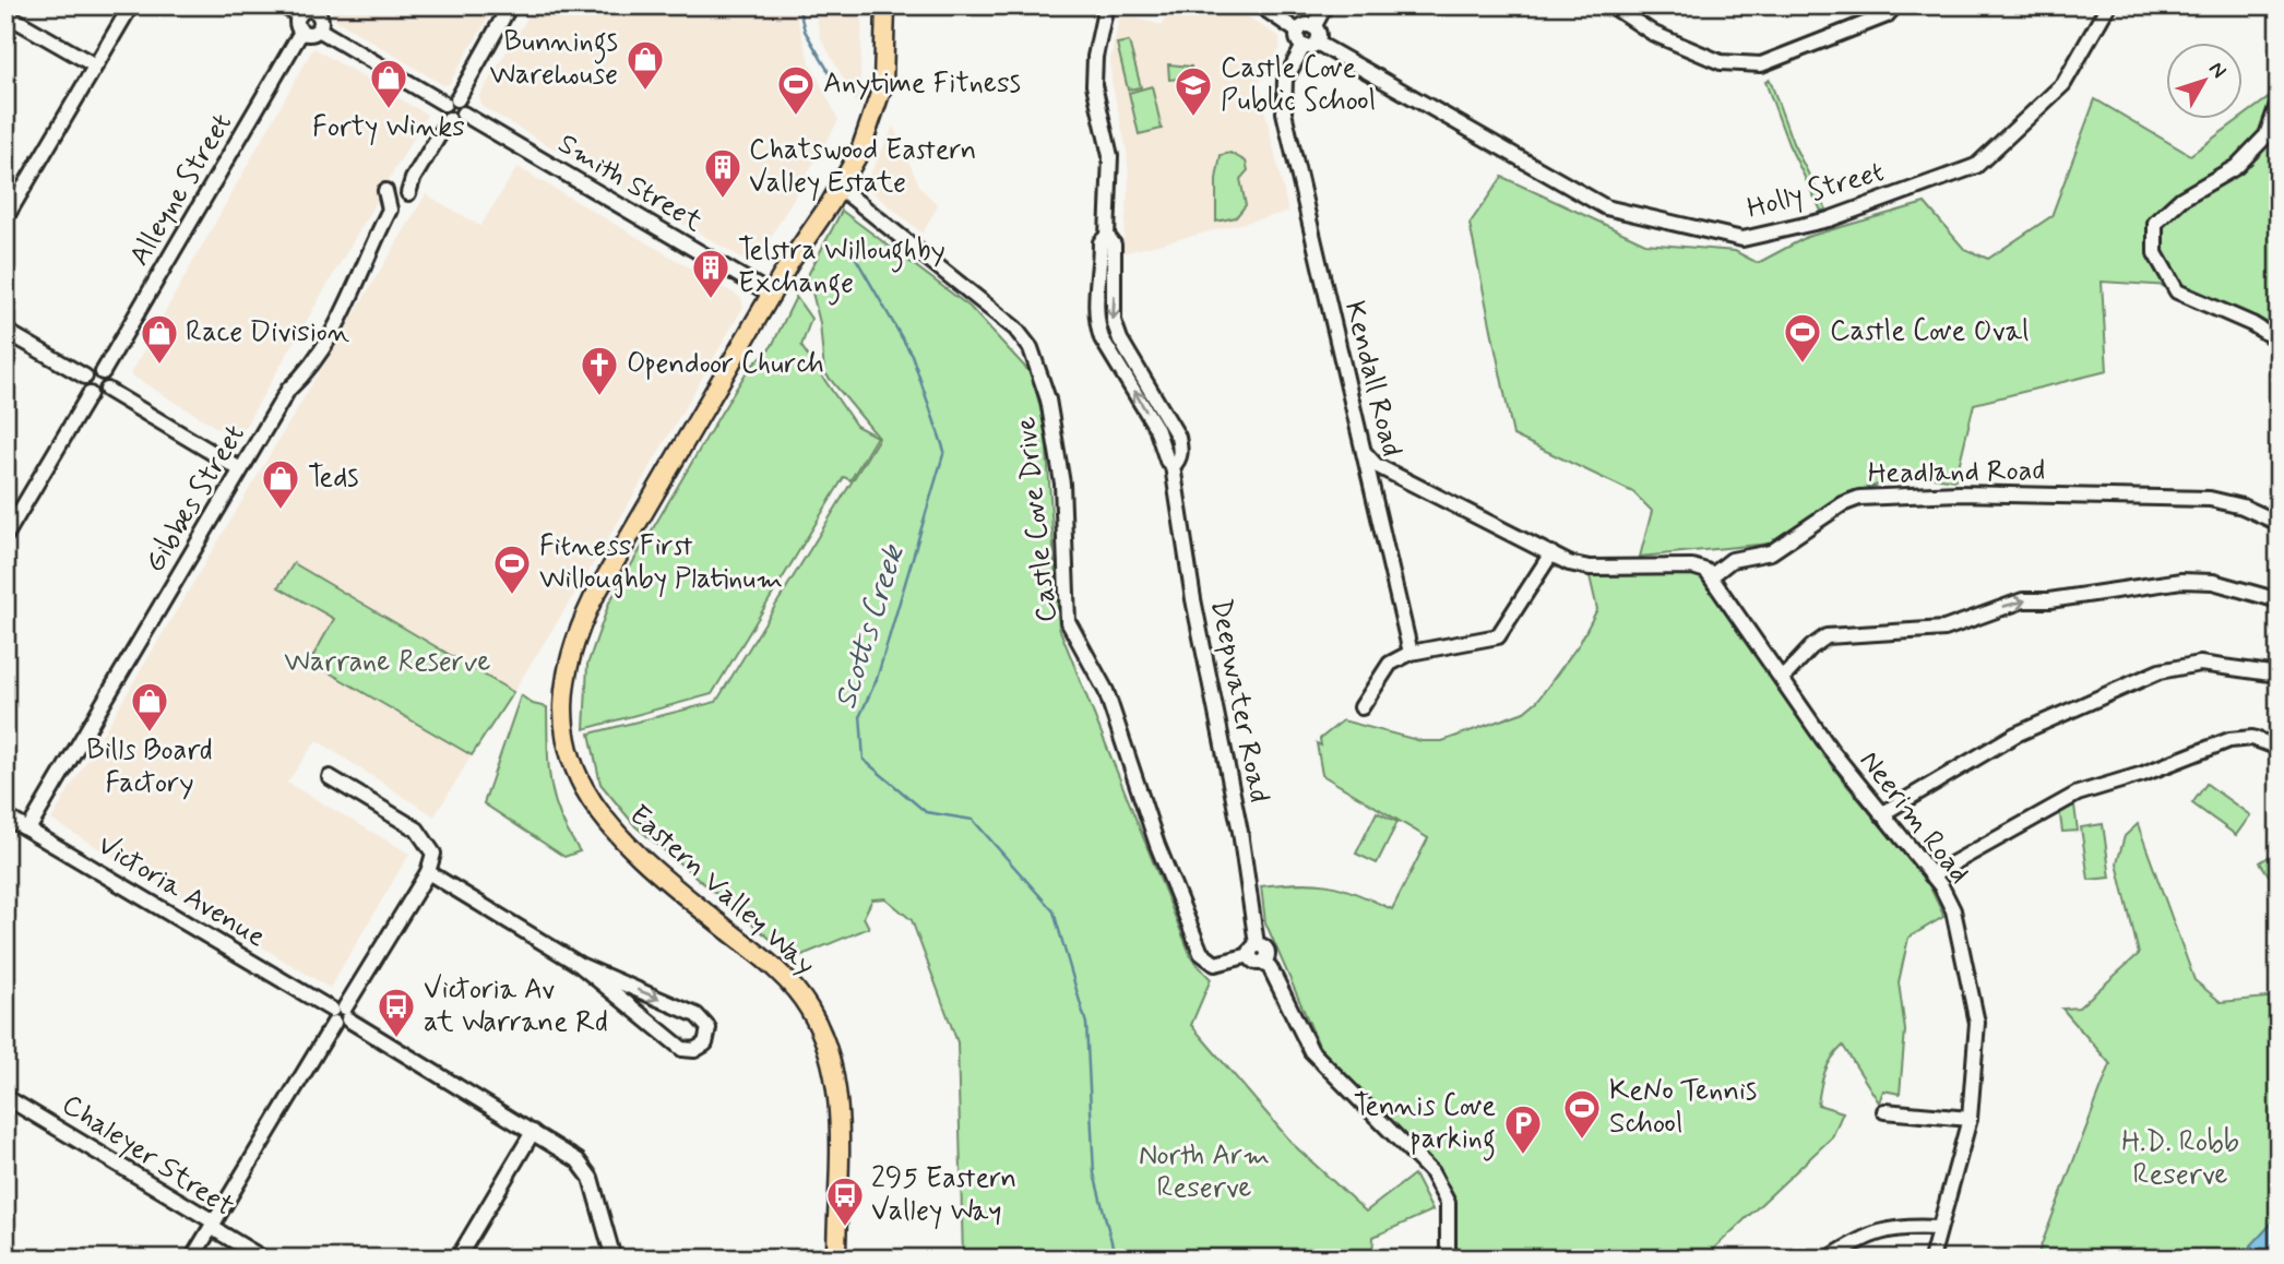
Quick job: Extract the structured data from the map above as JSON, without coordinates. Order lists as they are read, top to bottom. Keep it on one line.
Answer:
{"streets":{"main road":["Eastern Valley Way"],"street":["Smith Street","Alleyne Street","Holly Street","Kendall Road","Headland Road","Gibbes Street","Castle Cove Drive","Deepwater Road","Neerim Road","Victoria Avenue","Chaleyer Street"]},"crossings":[["Smith Street","Eastern Valley Way"],["Holly Street","Kendall Road"],["Headland Road","Neerim Road"],["Gibbes Street","Victoria Avenue"],["Castle Cove Drive","Deepwater Road"],["Castle Cove Drive","Eastern Valley Way"]],"water":["Scotts Creek"],"parks":["Warrane Reserve","H.D. Robb Reserve","North Arm Reserve"],"places":{"shop":["Bunnings Warehouse","Forty Winks","Race Division","Teds","Bills Board Factory"],"sports":["Anytime Fitness","Castle Cove Oval","Fitness First Willoughby Platinum","KeNo Tennis School"],"school or university":["Castle Cove Public School"],"building":["Chatswood Eastern Valley Estate","Telstra Willoughby Exchange"],"church":["Opendoor Church"],"bus stop":["Victoria Av at Warrane Rd","295 Eastern Valley Way"],"parking":["Tennis Cove parking"]},"north":"top right"}
